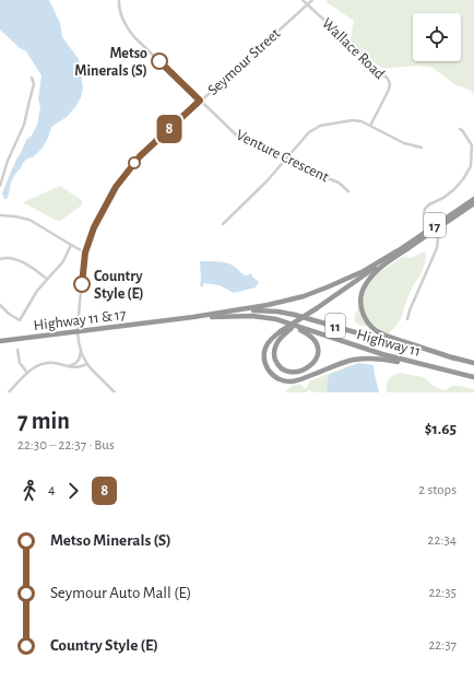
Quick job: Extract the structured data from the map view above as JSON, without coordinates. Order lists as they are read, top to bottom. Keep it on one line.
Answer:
{"streets":{"highway":["17","Highway 11 & 17","11","Highway 11"],"street":["Wallace Road","Seymour Street","Venture Crescent"]},"crossings":[["Wallace Road","Seymour Street"],["Seymour Street","Venture Crescent"],["Seymour Street","Highway 11 & 17"],["Highway 11 & 17","Highway 11"]],"places":["Metso Minerals (S)","Country Style (E)"],"lines":["bus line 8"],"page":{"on_map":"8","heading":["7 min","22:30 – 22:37 · Bus","$1.65"],"legs":["4","8","2 stops"],"list":[{"name":"Metso Minerals (S)","value":"22:34"},{"name":"Seymour Auto Mall (E)","value":"22:35"},{"name":"Country Style (E)","value":"22:37"}]}}
